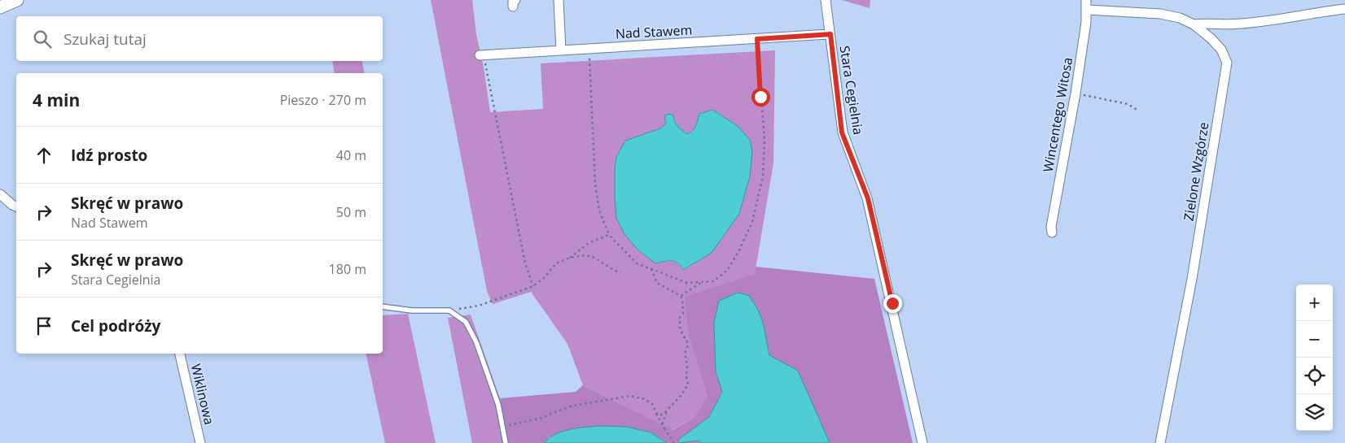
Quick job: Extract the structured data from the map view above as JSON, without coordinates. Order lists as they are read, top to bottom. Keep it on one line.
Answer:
{"streets":{"street":["Nad Stawem","Stara Cegielnia","Wincentego Witosa","Zielone Wzgórze","Wiklinowa"]},"crossings":[["Nad Stawem","Stara Cegielnia"],["Wincentego Witosa","Zielone Wzgórze"]],"page":{"search":"Szukaj tutaj","heading":["4 min","Pieszo · 270 m"],"list":[["Idź prosto","40 m"],["Skręć w prawo","Nad Stawem","50 m"],["Skręć w prawo","Stara Cegielnia","180 m"],"Cel podróży"],"map_buttons":["+","−"]}}
